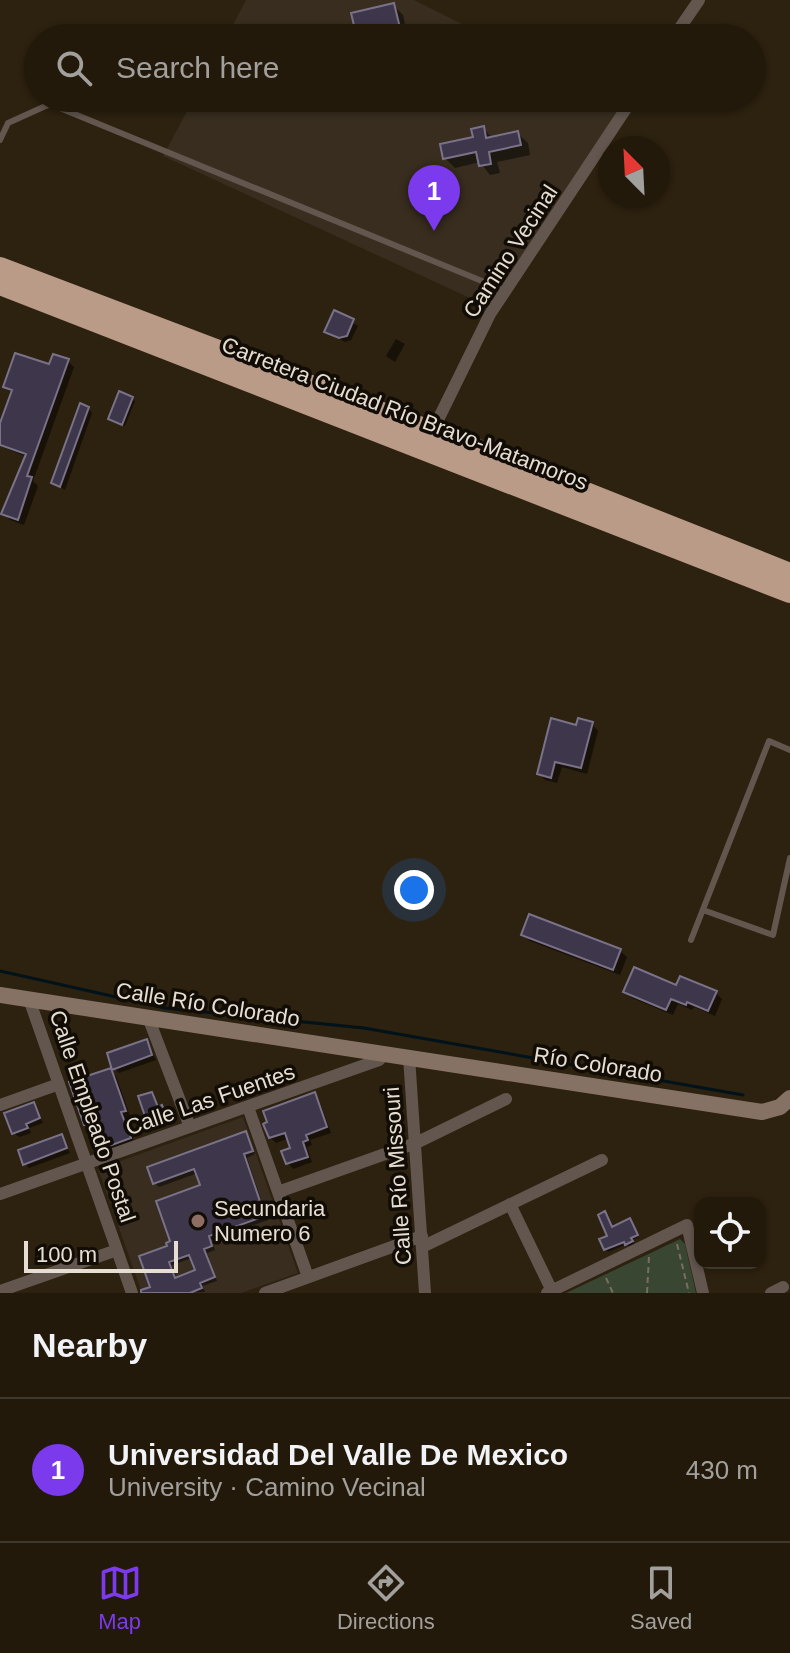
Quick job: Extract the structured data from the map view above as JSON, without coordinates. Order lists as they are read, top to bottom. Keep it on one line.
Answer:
{"streets":{"highway":["Carretera Ciudad Río Bravo-Matamoros"],"street":["Camino Vecinal","Calle Río Colorado","Río Colorado","Calle Las Fuentes","Calle Empleado Postal","Calle Río Missouri"]},"crossings":[["Calle Río Colorado","Río Colorado"],["Calle Río Colorado","Calle Las Fuentes"],["Calle Río Colorado","Calle Empleado Postal"],["Calle Río Colorado","Calle Río Missouri"],["Río Colorado","Calle Río Missouri"],["Calle Las Fuentes","Calle Empleado Postal"]],"places":["Secundaria Numero 6"],"scale_bar":"100 m","north":"top left","page":{"search":"Search here","pins":"1","scale":"100 m","heading":"Nearby","list":[{"mark":"1","name":"Universidad Del Valle De Mexico","note":"University · Camino Vecinal","value":"430 m"}],"nav":["Map","Directions","Saved"]}}
